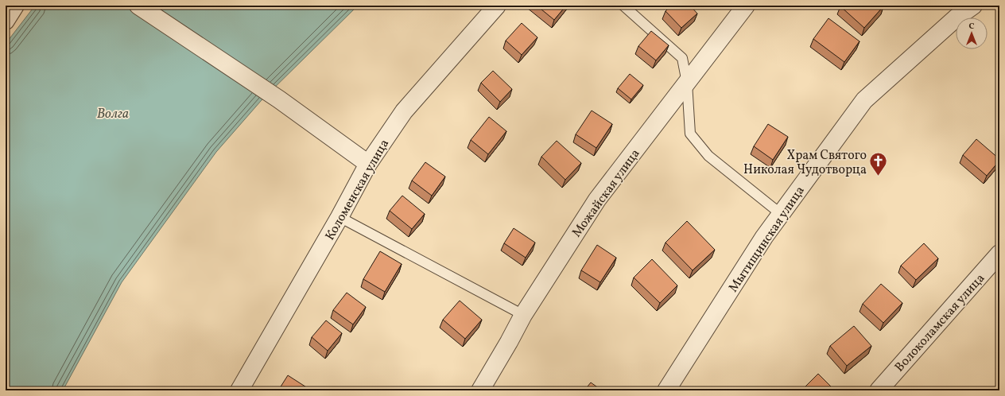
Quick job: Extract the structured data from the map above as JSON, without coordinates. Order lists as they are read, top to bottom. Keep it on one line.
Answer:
{"streets":{"street":["Коломенская улица","Можайская улица","Мытищинская улица","Волоколамская улица"]},"water":["Волга"],"places":{"church":["Храм Святого Николая Чудотворца"]},"north":"top"}
